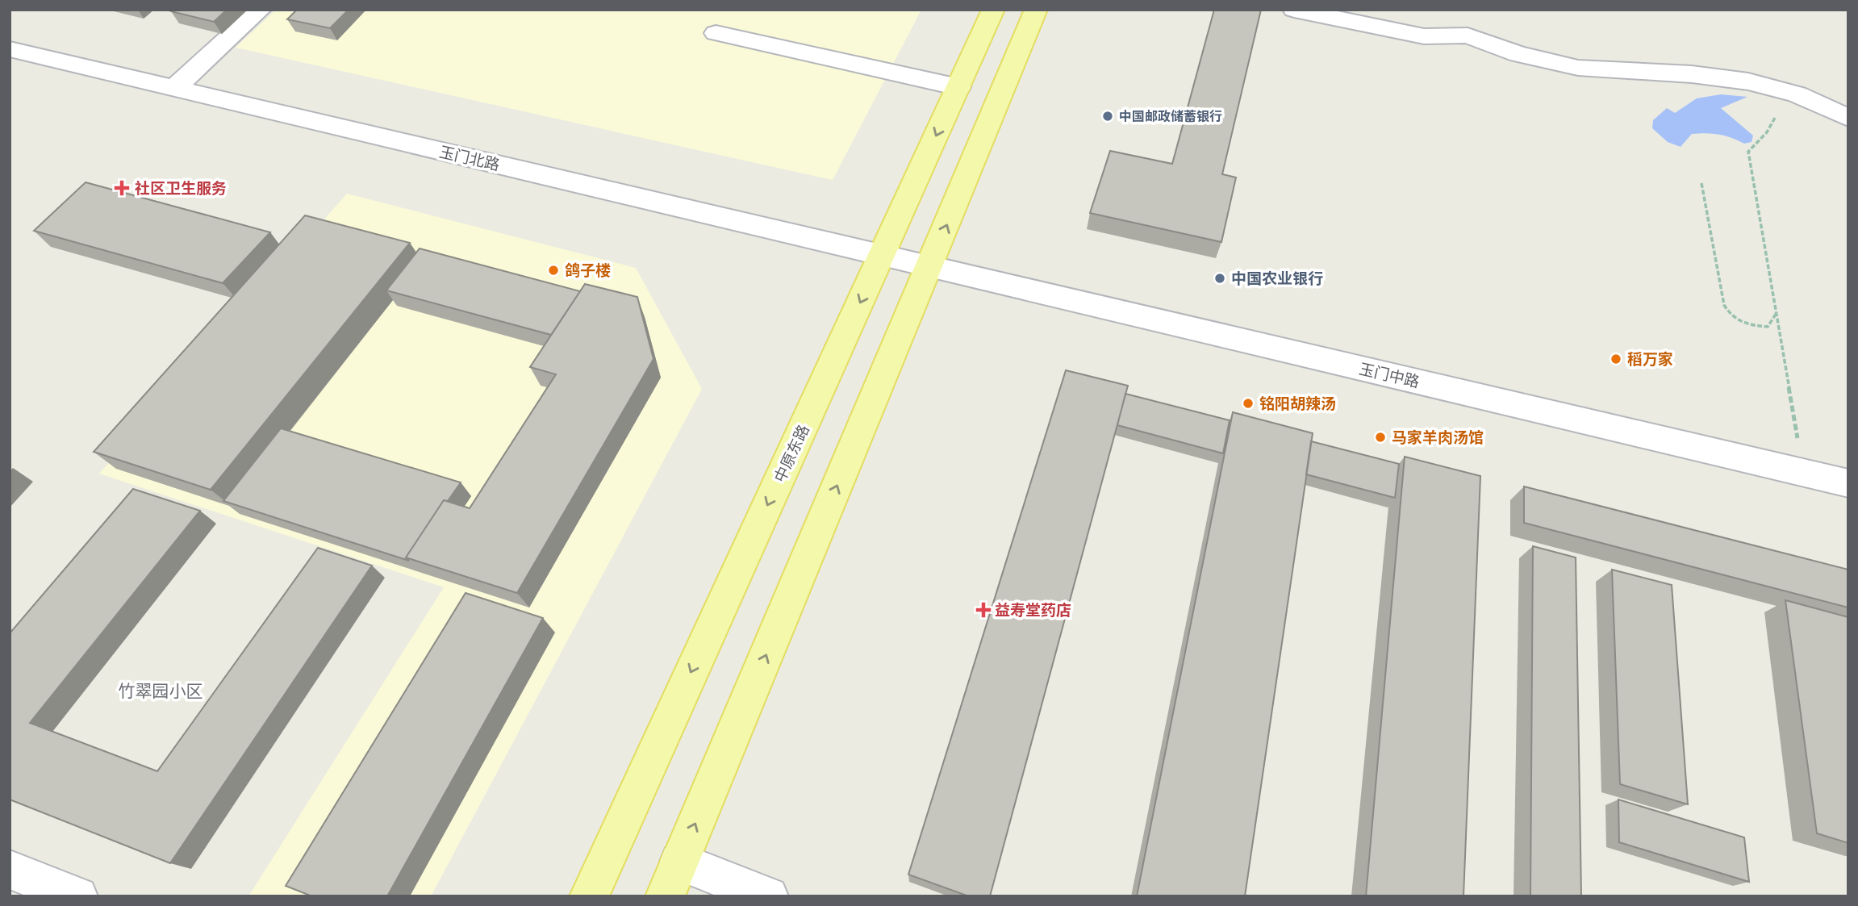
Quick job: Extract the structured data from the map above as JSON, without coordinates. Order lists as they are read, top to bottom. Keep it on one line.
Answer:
{"streets":{"main road":["中原东路"],"street":["玉门北路","玉门中路"]},"crossings":[["玉门北路","玉门中路"],["玉门北路","中原东路"]],"districts":["竹翠园小区"],"places":{"other":["中国邮政储蓄银行","鸽子楼","中国农业银行","稻万家","铭阳胡辣汤","马家羊肉汤馆"],"health":["社区卫生服务","益寿堂药店"]}}
